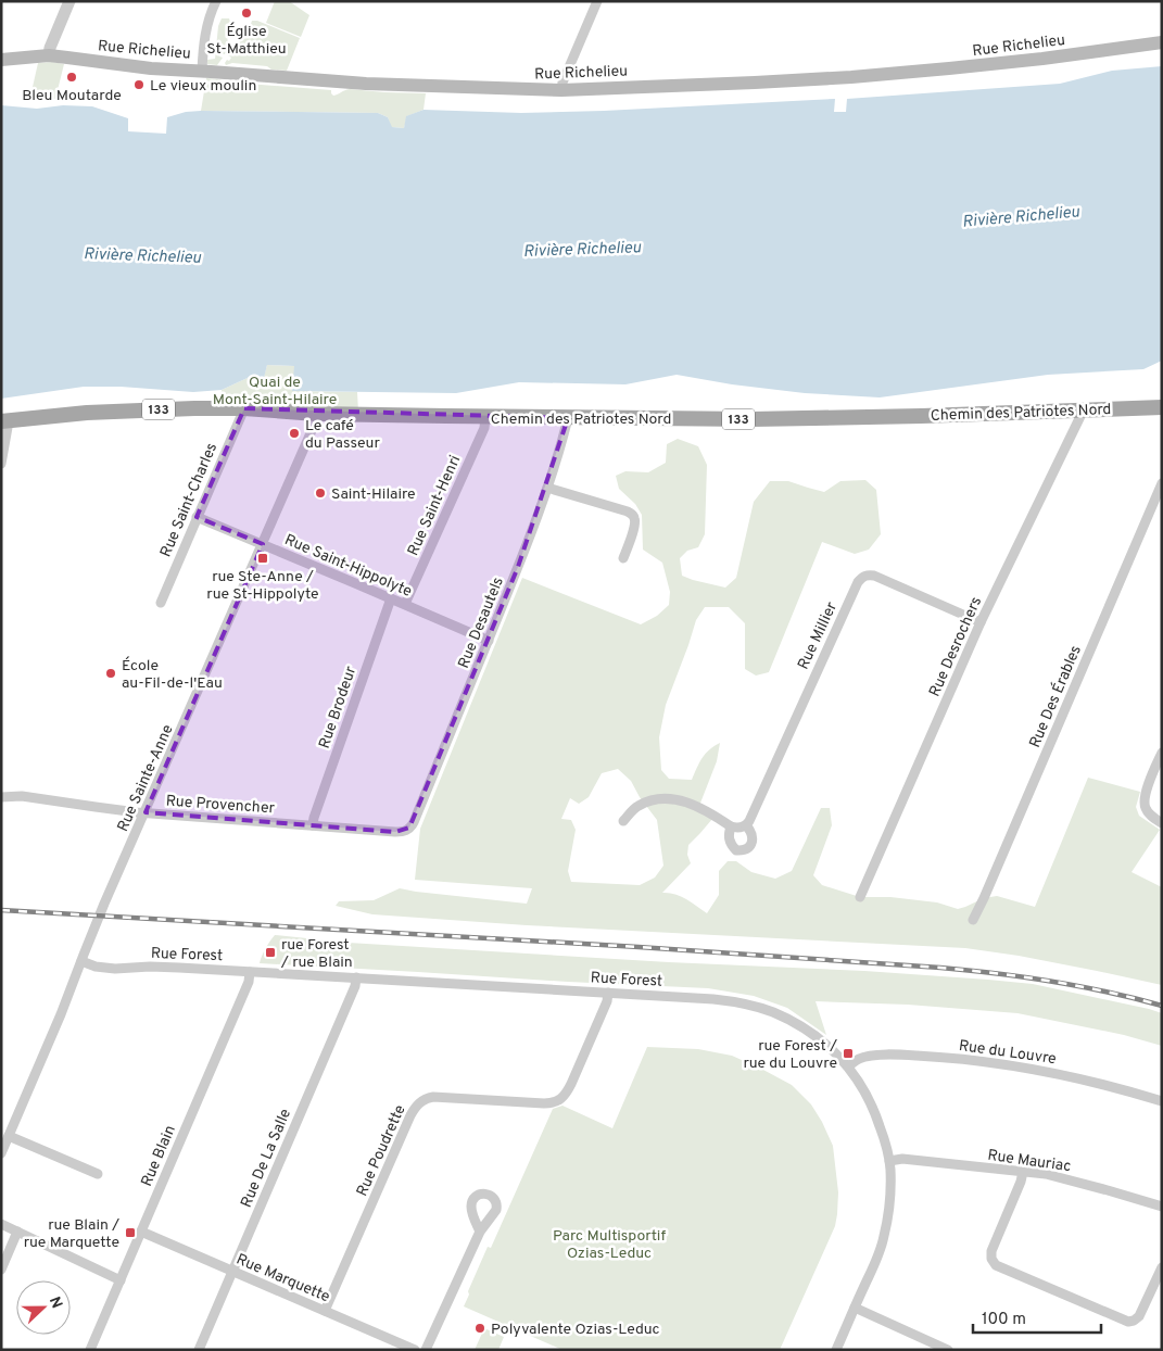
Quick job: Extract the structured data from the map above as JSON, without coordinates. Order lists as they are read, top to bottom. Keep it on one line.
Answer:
{"streets":{"main road":["Rue Richelieu","133","Chemin des Patriotes Nord"],"street":["Rue Saint-Charles","Rue Saint-Henri","Rue Saint-Hippolyte","Rue Desautels","Rue Millier","Rue Desrochers","Rue Des Érables","Rue Brodeur","Rue Sainte-Anne","Rue Provencher","Rue Forest","Rue du Louvre","Rue Poudrette","Rue Blain","Rue De La Salle","Rue Mauriac","Rue Marquette"]},"crossings":[["Chemin des Patriotes Nord","Rue Saint-Charles"],["Chemin des Patriotes Nord","Rue Saint-Henri"],["Chemin des Patriotes Nord","Rue Desautels"],["Chemin des Patriotes Nord","Rue Desrochers"],["Chemin des Patriotes Nord","Rue Sainte-Anne"],["Rue Saint-Charles","Rue Saint-Hippolyte"],["Rue Saint-Henri","Rue Saint-Hippolyte"],["Rue Saint-Hippolyte","Rue Desautels"],["Rue Saint-Hippolyte","Rue Brodeur"],["Rue Saint-Hippolyte","Rue Sainte-Anne"],["Rue Desautels","Rue Provencher"],["Rue Millier","Rue Desrochers"],["Rue Brodeur","Rue Provencher"],["Rue Sainte-Anne","Rue Provencher"],["Rue Sainte-Anne","Rue Forest"],["Rue Forest","Rue du Louvre"],["Rue Forest","Rue Poudrette"],["Rue Forest","Rue Blain"],["Rue Forest","Rue De La Salle"],["Rue Forest","Rue Mauriac"],["Rue Poudrette","Rue Marquette"],["Rue Blain","Rue Marquette"],["Rue De La Salle","Rue Marquette"]],"water":["Rivière Richelieu"],"parks":["Quai de Mont-Saint-Hilaire","Parc Multisportif Ozias-Leduc"],"places":{"other":["Église St-Matthieu","Bleu Moutarde","Le vieux moulin","Le café du Passeur","Saint-Hilaire","École au-Fil-de-l'Eau","Polyvalente Ozias-Leduc"],"transit":["rue Ste-Anne / rue St-Hippolyte","rue Forest / rue Blain","rue Forest / rue du Louvre","rue Blain / rue Marquette"]},"scale_bar":"100 m","north":"right"}
